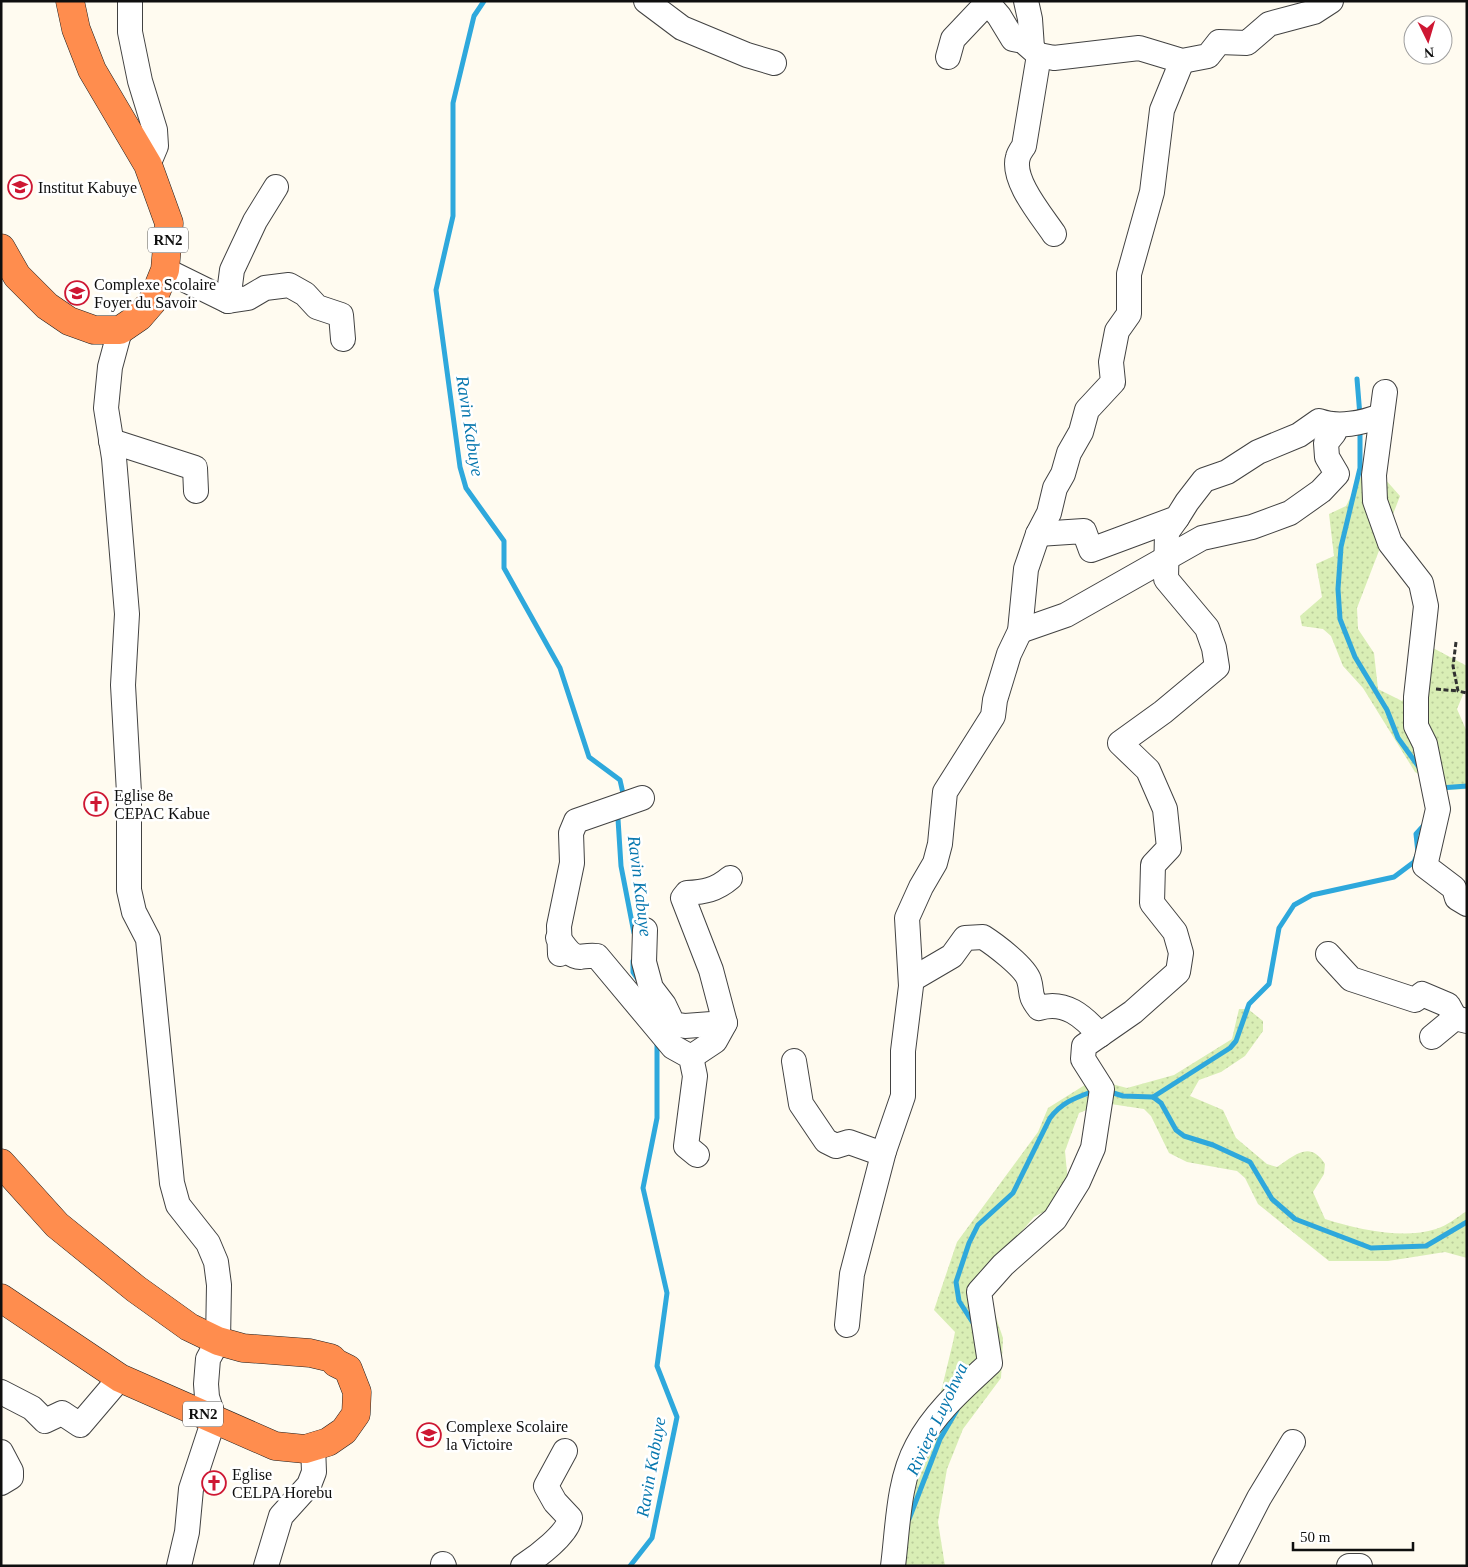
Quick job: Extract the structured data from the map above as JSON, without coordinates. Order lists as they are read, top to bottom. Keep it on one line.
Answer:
{"streets":{"highway":["RN2"]},"water":["Ravin Kabuye","Riviere Luyohwa"],"places":{"school or university":["Institut Kabuye","Complexe Scolaire Foyer du Savoir","Complexe Scolaire la Victoire"],"church":["Eglise 8e CEPAC Kabue","Eglise CELPA Horebu"]},"scale_bar":"50 m","north":"bottom"}
